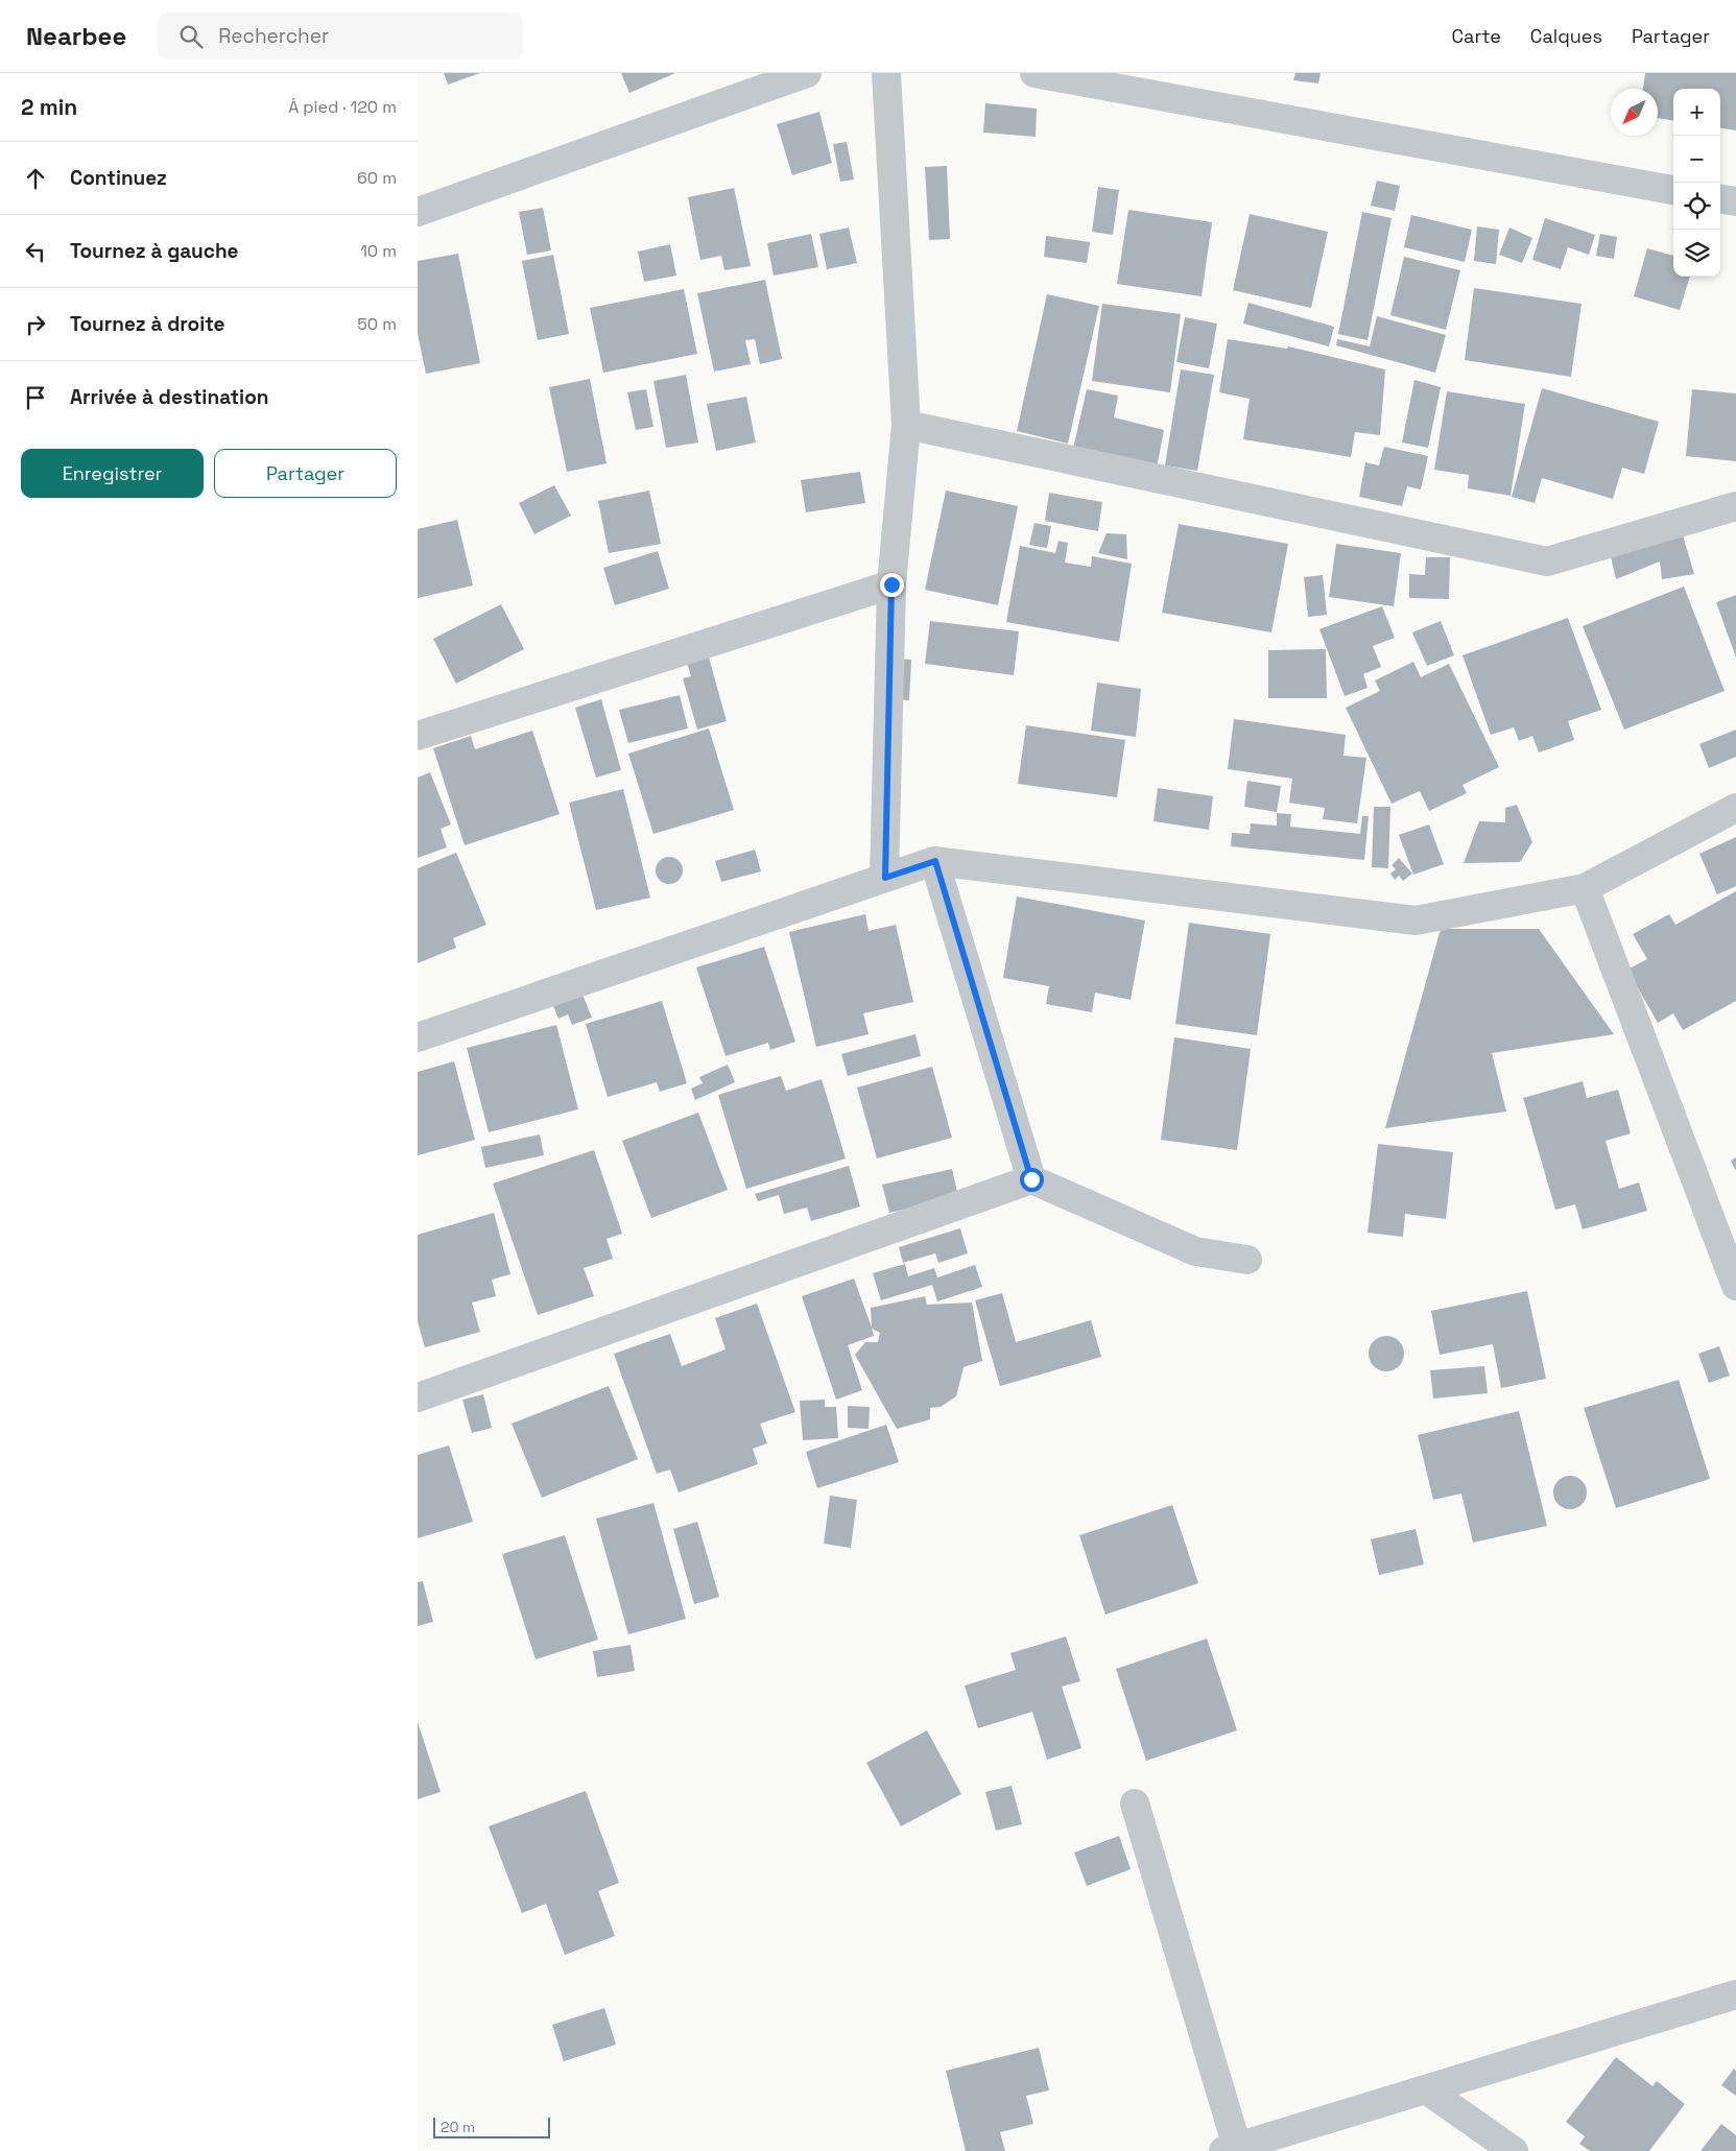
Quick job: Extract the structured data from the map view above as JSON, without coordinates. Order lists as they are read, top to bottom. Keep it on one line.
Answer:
{"scale_bar":"20 m","north":"bottom left","page":{"header":"Nearbee","search":"Rechercher","nav":["Carte","Calques","Partager"],"heading":["2 min","À pied · 120 m"],"map_buttons":["+","−"],"list":[["Continuez","60 m"],["Tournez à gauche","10 m"],["Tournez à droite","50 m"],"Arrivée à destination"],"buttons":["Enregistrer","Partager"],"scale":"20 m"}}
